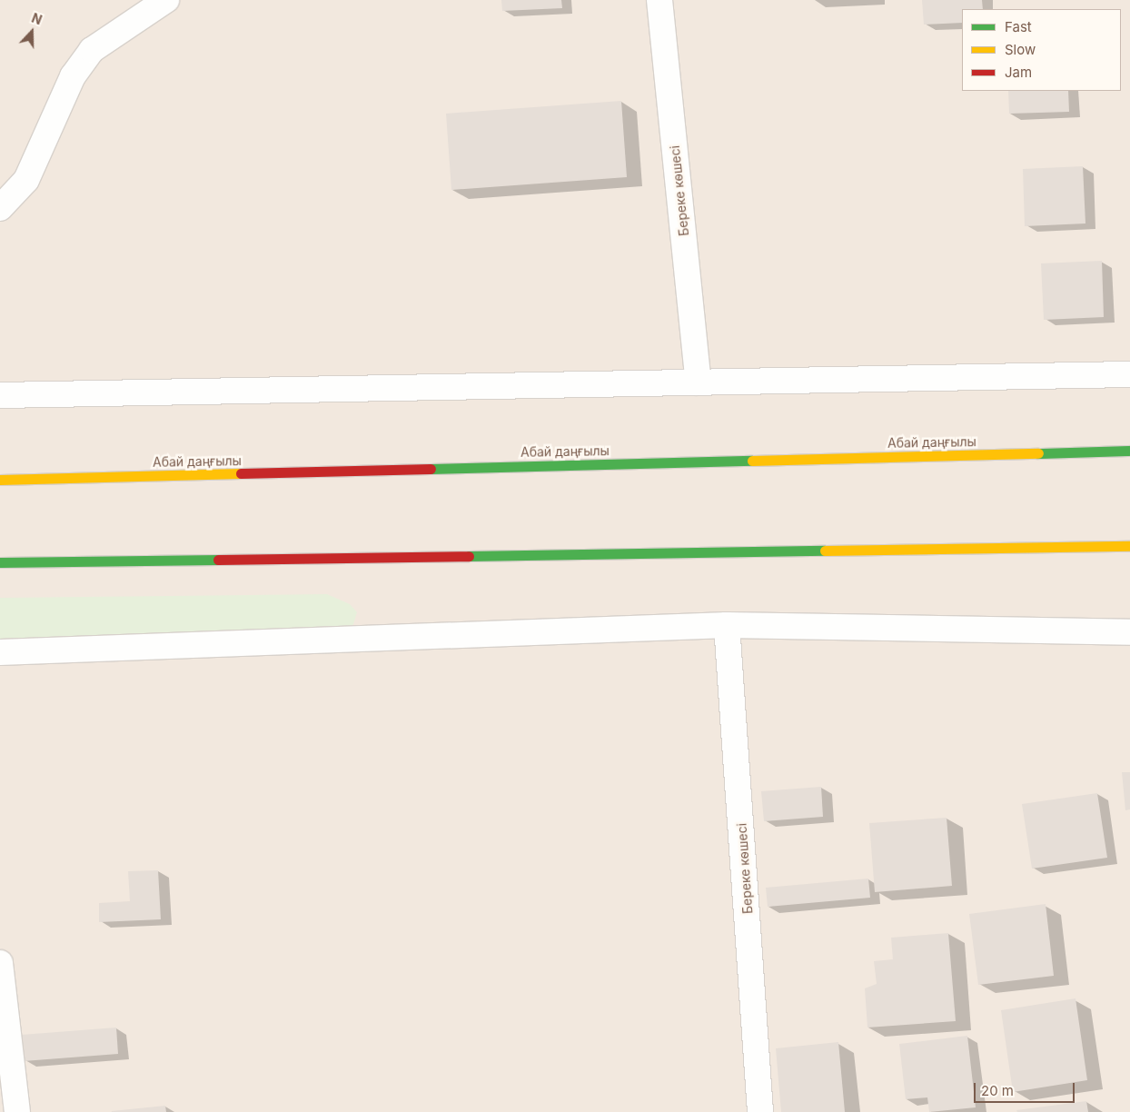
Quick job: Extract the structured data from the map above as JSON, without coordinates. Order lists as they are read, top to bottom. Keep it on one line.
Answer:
{"streets":{"main road":["Абай даңғылы"],"street":["Береке көшесі"]},"legend":["Fast","Slow","Jam"],"scale_bar":"20 m","north":"top"}
